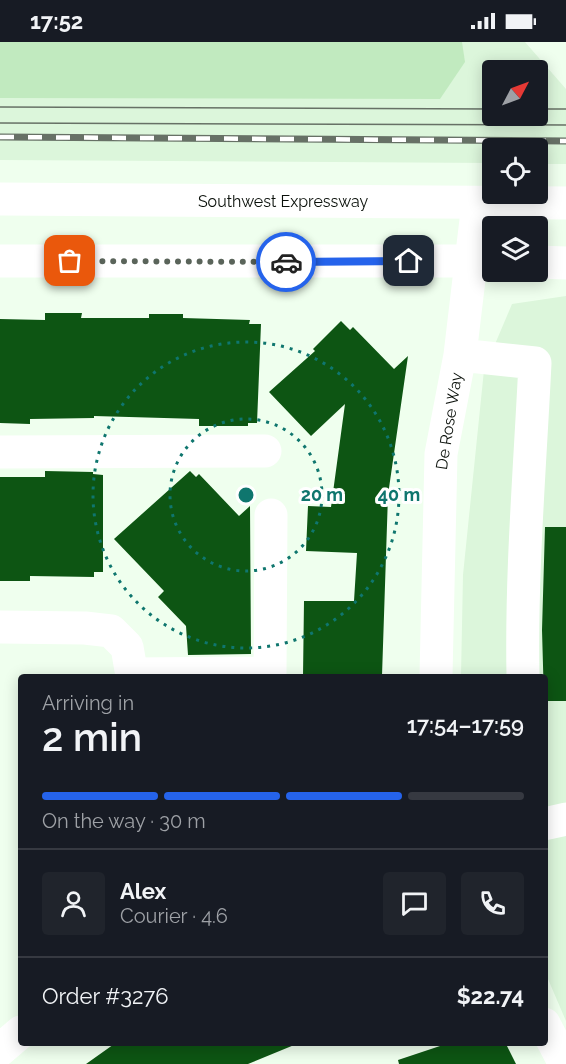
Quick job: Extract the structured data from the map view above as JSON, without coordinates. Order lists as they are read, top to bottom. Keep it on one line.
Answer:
{"streets":{"main road":["Southwest Expressway","De Rose Way"]},"crossings":[["Southwest Expressway","De Rose Way"]],"north":"top right","page":{"status":"17:52","heading":["2 min","Arriving in","17:54–17:59"],"panel":["Alex","Courier · 4.6","Order #3276","$22.74"],"bar":"On the way · 30 m"},"rings":["20 m","40 m"]}
